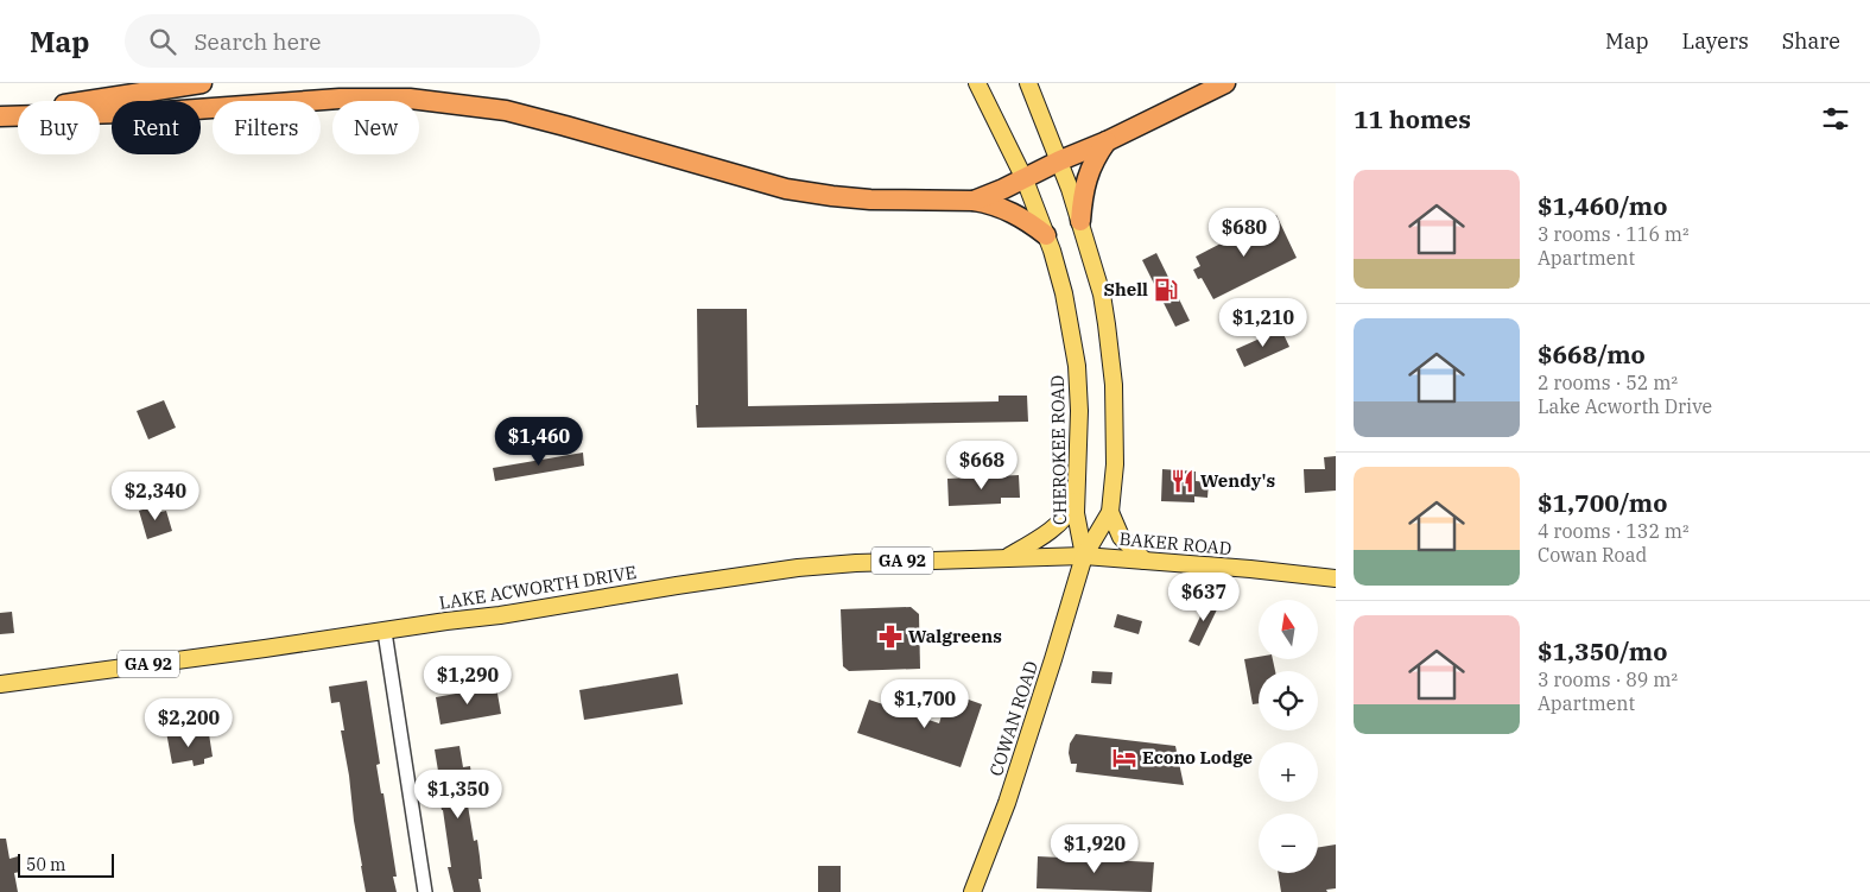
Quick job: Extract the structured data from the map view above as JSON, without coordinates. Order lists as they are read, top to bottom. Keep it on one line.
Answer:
{"streets":{"main road":["CHEROKEE ROAD","BAKER ROAD","GA 92","LAKE ACWORTH DRIVE","COWAN ROAD"]},"crossings":[["CHEROKEE ROAD","BAKER ROAD"],["CHEROKEE ROAD","LAKE ACWORTH DRIVE"],["CHEROKEE ROAD","COWAN ROAD"],["BAKER ROAD","LAKE ACWORTH DRIVE"],["BAKER ROAD","COWAN ROAD"],["LAKE ACWORTH DRIVE","COWAN ROAD"]],"places":{"fuel station":["Shell"],"restaurant":["Wendy's"],"pharmacy":["Walgreens"],"hotel":["Econo Lodge"]},"scale_bar":"50 m","north":"top","page":{"header":"Map","search":"Search here","nav":["Map","Layers","Share"],"heading":"11 homes","chip":["Buy","Rent","Filters","New"],"list":[{"name":"$1,460/mo","note":"3 rooms · 116 m² · Apartment"},{"name":"$668/mo","note":"2 rooms · 52 m² · Lake Acworth Drive"},{"name":"$1,700/mo","note":"4 rooms · 132 m² · Cowan Road"},{"name":"$1,350/mo","note":"3 rooms · 89 m² · Apartment"}],"price":["$680","$1,210","$1,460","$668","$2,340","$637","$1,290","$1,700","$2,200","$1,350","$1,920"],"map_buttons":["+","−"],"scale":"50 m"}}
